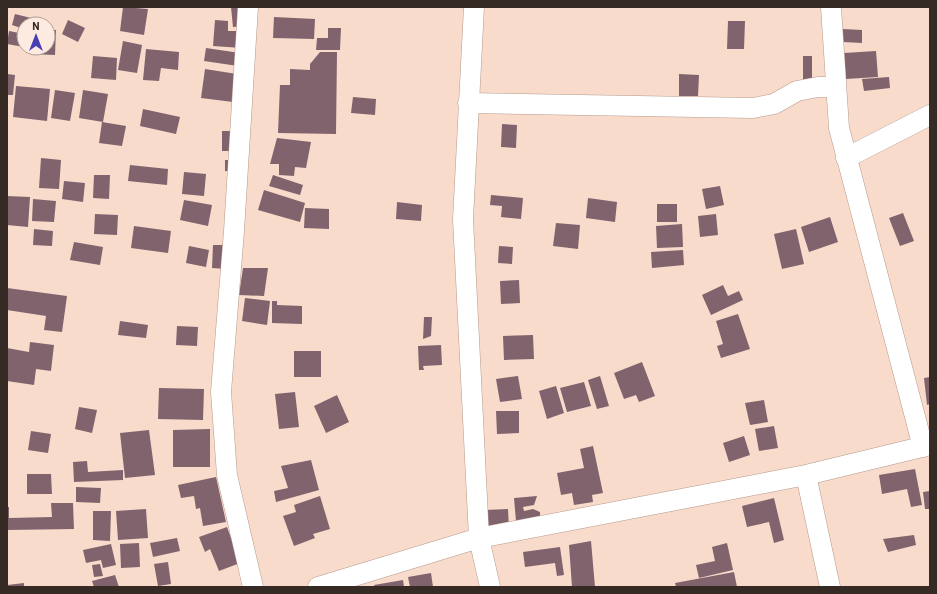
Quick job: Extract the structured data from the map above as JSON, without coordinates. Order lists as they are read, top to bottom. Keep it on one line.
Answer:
{"north":"top"}
